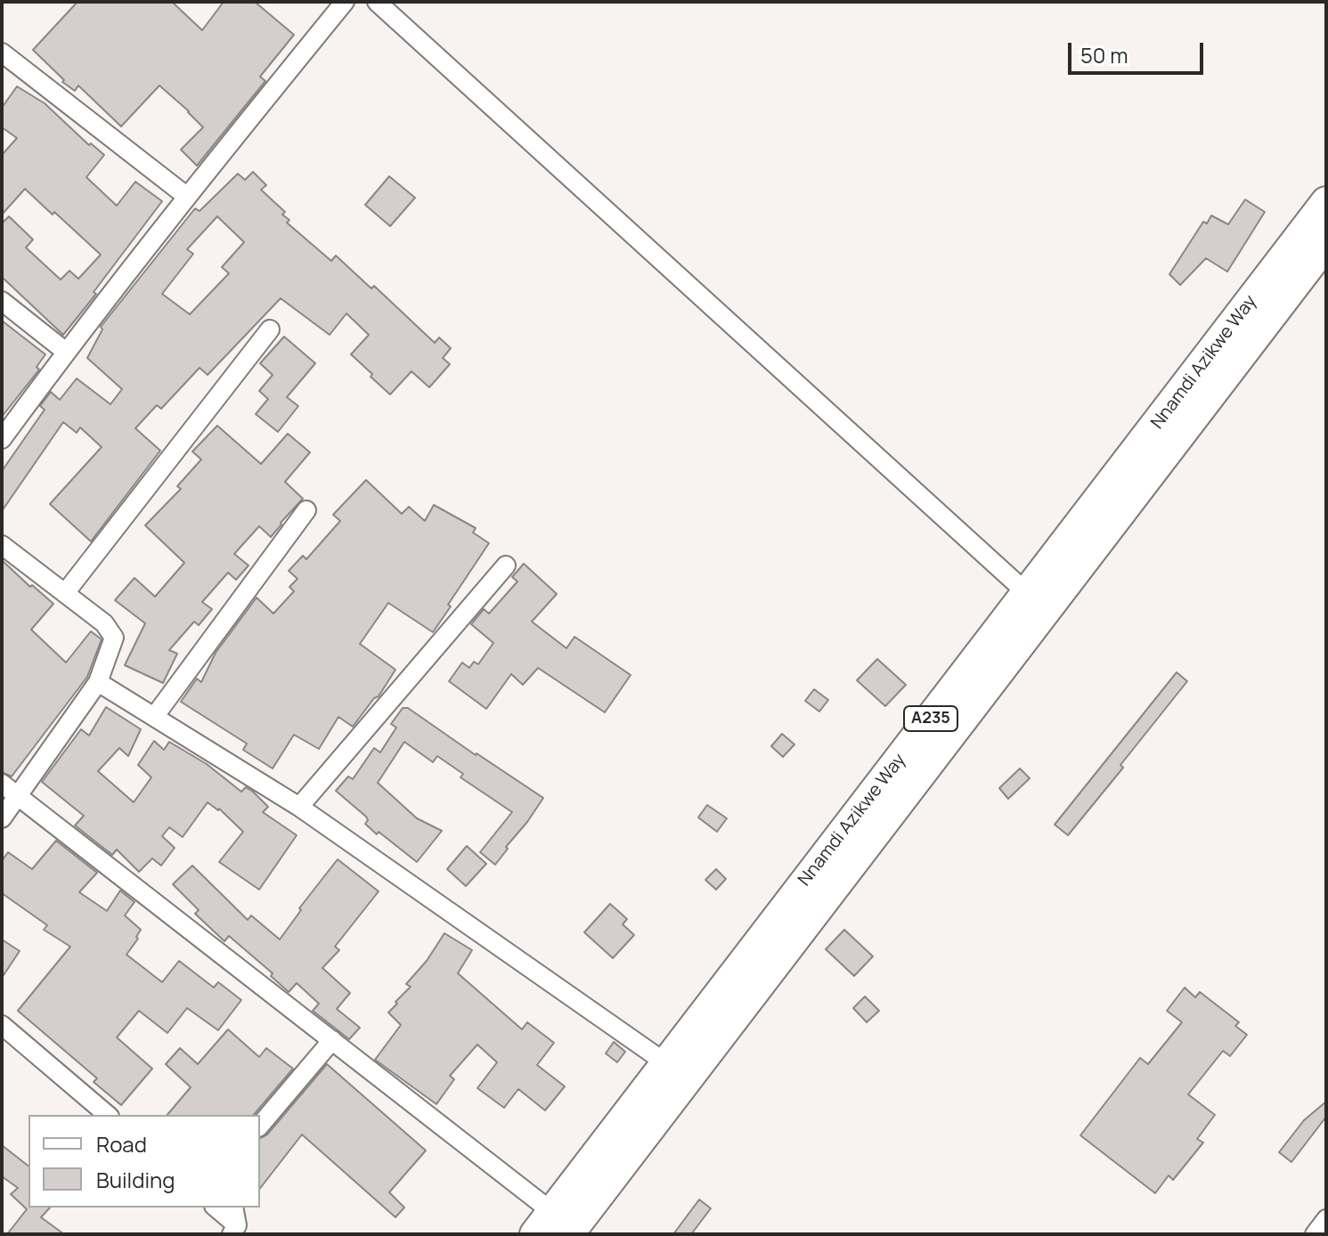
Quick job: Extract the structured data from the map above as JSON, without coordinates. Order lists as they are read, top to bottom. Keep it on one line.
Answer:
{"streets":{"highway":["Nnamdi Azikwe Way","A235"]},"legend":["Road","Building"],"scale_bar":"50 m"}
